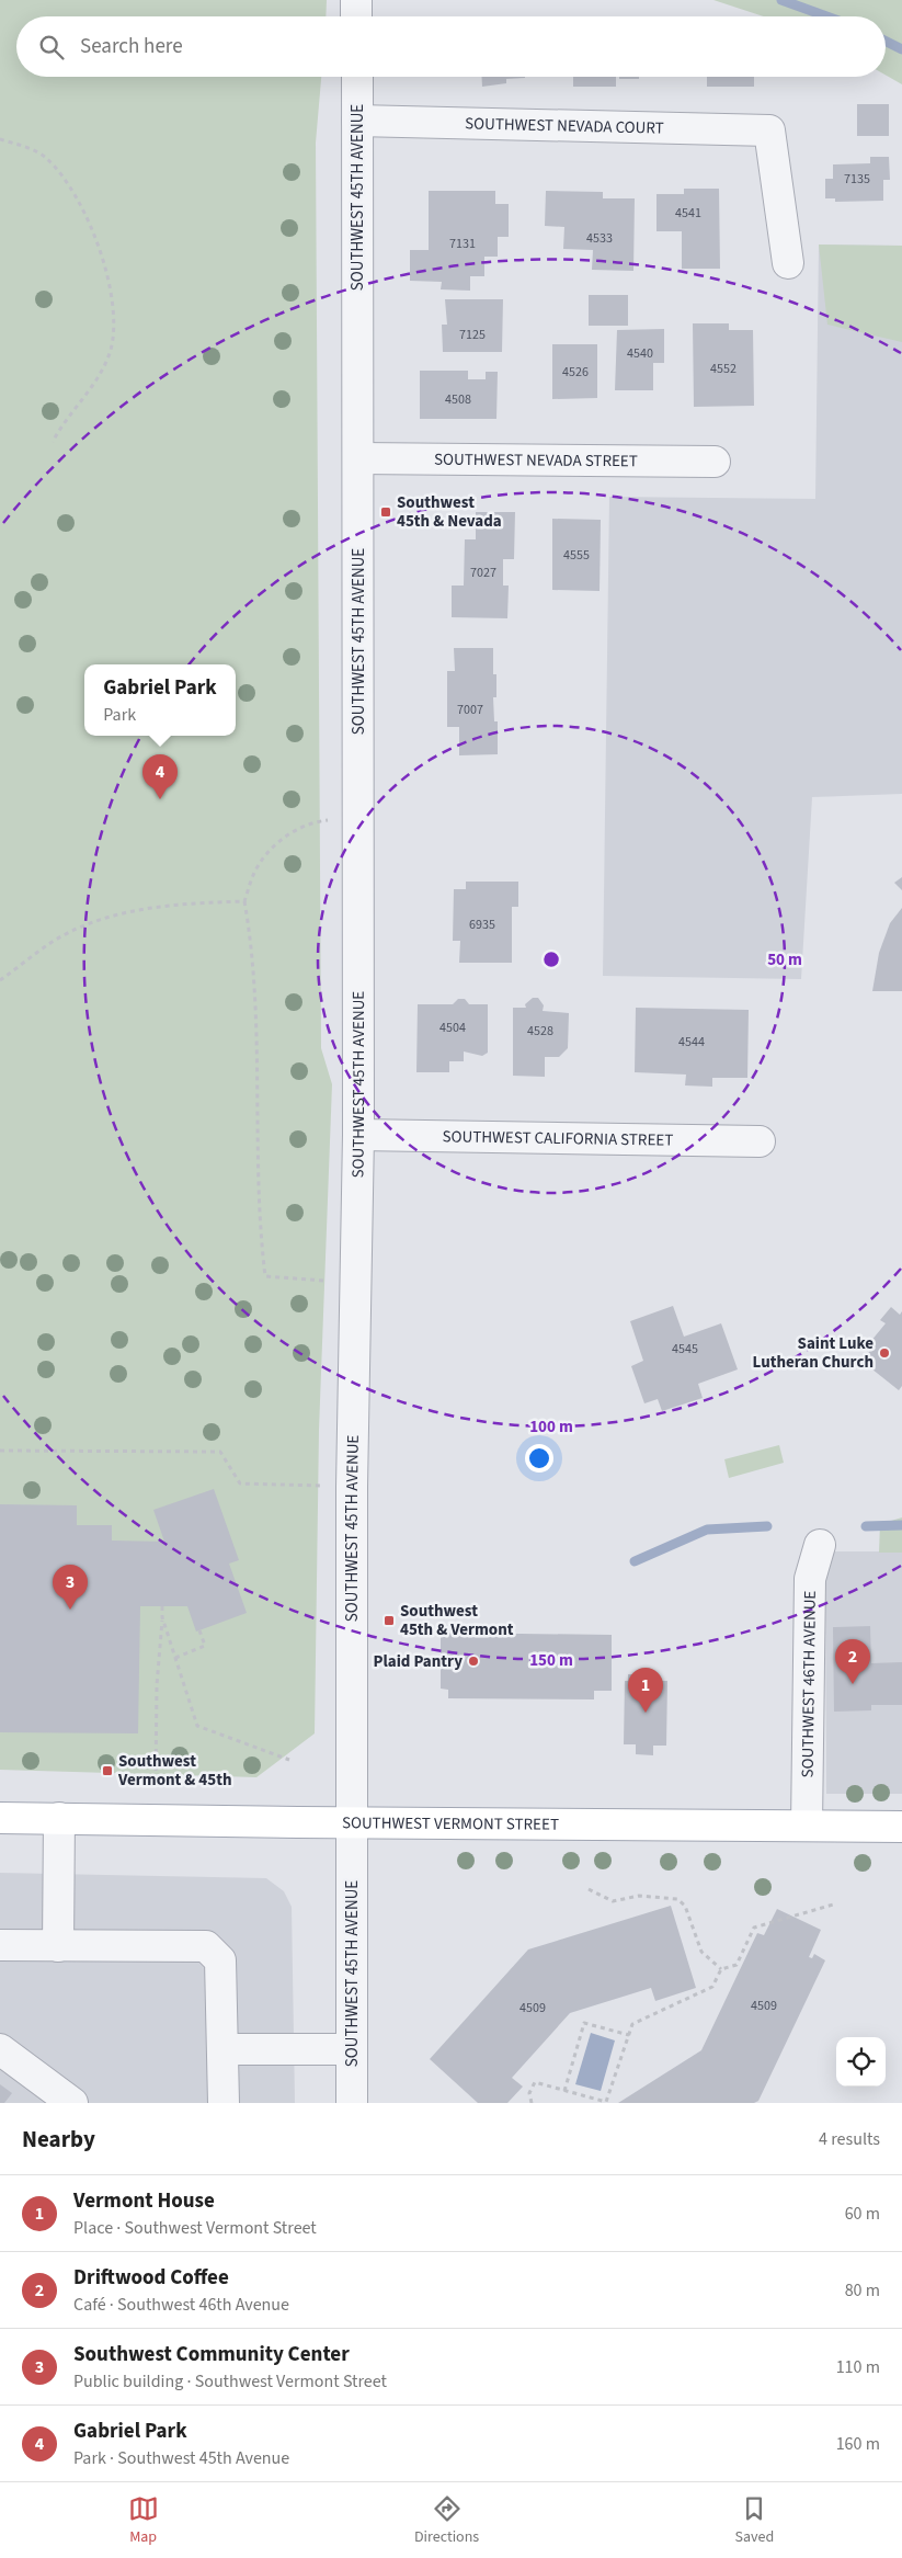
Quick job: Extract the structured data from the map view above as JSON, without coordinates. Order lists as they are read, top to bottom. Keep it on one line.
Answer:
{"streets":{"main road":["SOUTHWEST VERMONT STREET"],"street":["SOUTHWEST NEVADA COURT","SOUTHWEST 45TH AVENUE","SOUTHWEST NEVADA STREET","SOUTHWEST CALIFORNIA STREET","SOUTHWEST 46TH AVENUE"]},"crossings":[["SOUTHWEST NEVADA COURT","SOUTHWEST 45TH AVENUE"],["SOUTHWEST 45TH AVENUE","SOUTHWEST NEVADA STREET"],["SOUTHWEST 45TH AVENUE","SOUTHWEST CALIFORNIA STREET"],["SOUTHWEST 45TH AVENUE","SOUTHWEST VERMONT STREET"],["SOUTHWEST 46TH AVENUE","SOUTHWEST VERMONT STREET"]],"places":{"transit":["Southwest 45th & Nevada","Southwest 45th & Vermont","Southwest Vermont & 45th"],"other":["Saint Luke Lutheran Church","Plaid Pantry"]},"house_numbers":["7135","4541","4533","7131","7125","4540","4552","4526","4508","4555","7027","7007","6935","4504","4528","4544","4545","4509","4509"],"page":{"search":"Search here","popup":["Gabriel Park","Park"],"pins":["4","3","2","1"],"heading":["Nearby","4 results"],"list":[{"mark":"1","name":"Vermont House","note":"Place · Southwest Vermont Street","value":"60 m"},{"mark":"2","name":"Driftwood Coffee","note":"Café · Southwest 46th Avenue","value":"80 m"},{"mark":"3","name":"Southwest Community Center","note":"Public building · Southwest Vermont Street","value":"110 m"},{"mark":"4","name":"Gabriel Park","note":"Park · Southwest 45th Avenue","value":"160 m"}],"nav":["Map","Directions","Saved"]},"rings":["50 m","100 m","150 m"]}
